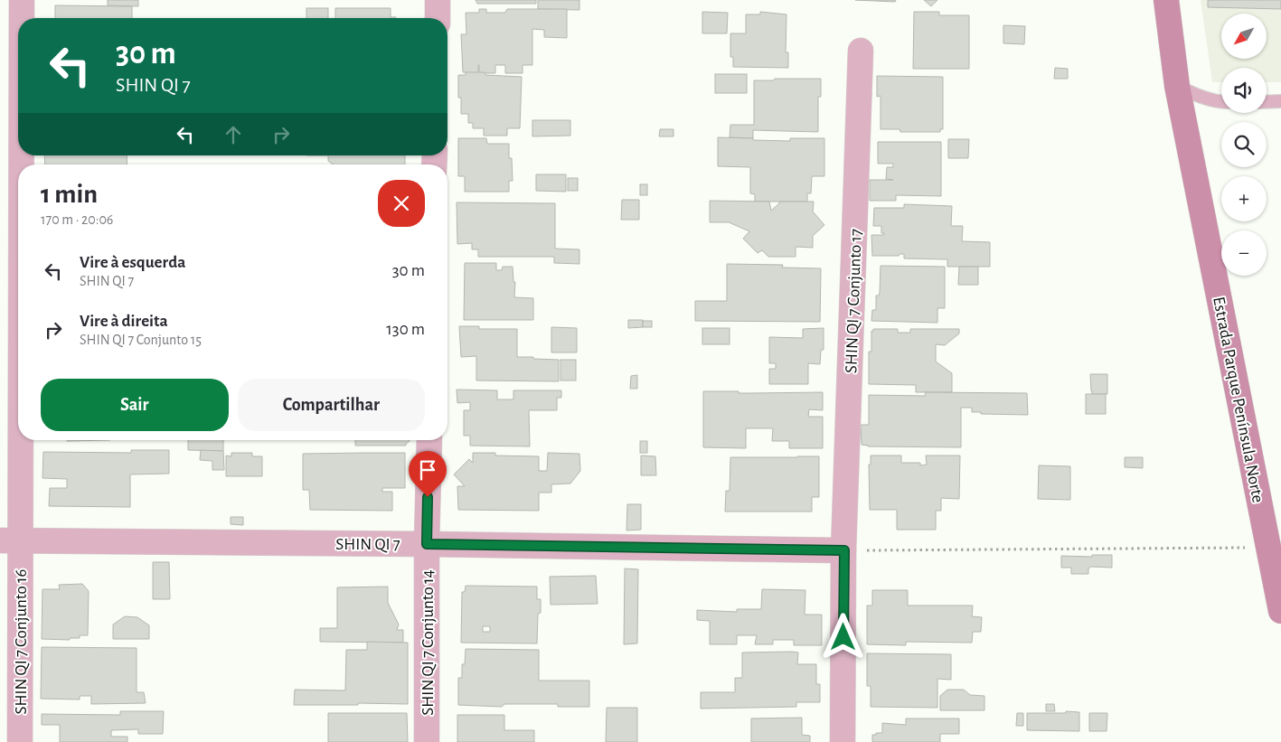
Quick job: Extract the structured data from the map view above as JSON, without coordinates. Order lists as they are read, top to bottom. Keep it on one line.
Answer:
{"streets":{"main road":["Estrada Parque Península Norte"],"street":["SHIN QI 7 Conjunto 17","SHIN QI 7","SHIN QI 7 Conjunto 16","SHIN QI 7 Conjunto 14"]},"crossings":[["SHIN QI 7 Conjunto 17","SHIN QI 7"],["SHIN QI 7","SHIN QI 7 Conjunto 16"],["SHIN QI 7","SHIN QI 7 Conjunto 14"]],"north":"bottom left","page":{"map_buttons":["+","−"],"turn":["30 m","SHIN QI 7"],"heading":["1 min","170 m · 20:06"],"list":[{"name":"Vire à esquerda","note":"SHIN QI 7","value":"30 m"},{"name":"Vire à direita","note":"SHIN QI 7 Conjunto 15","value":"130 m"}],"buttons":["Sair","Compartilhar"]}}
